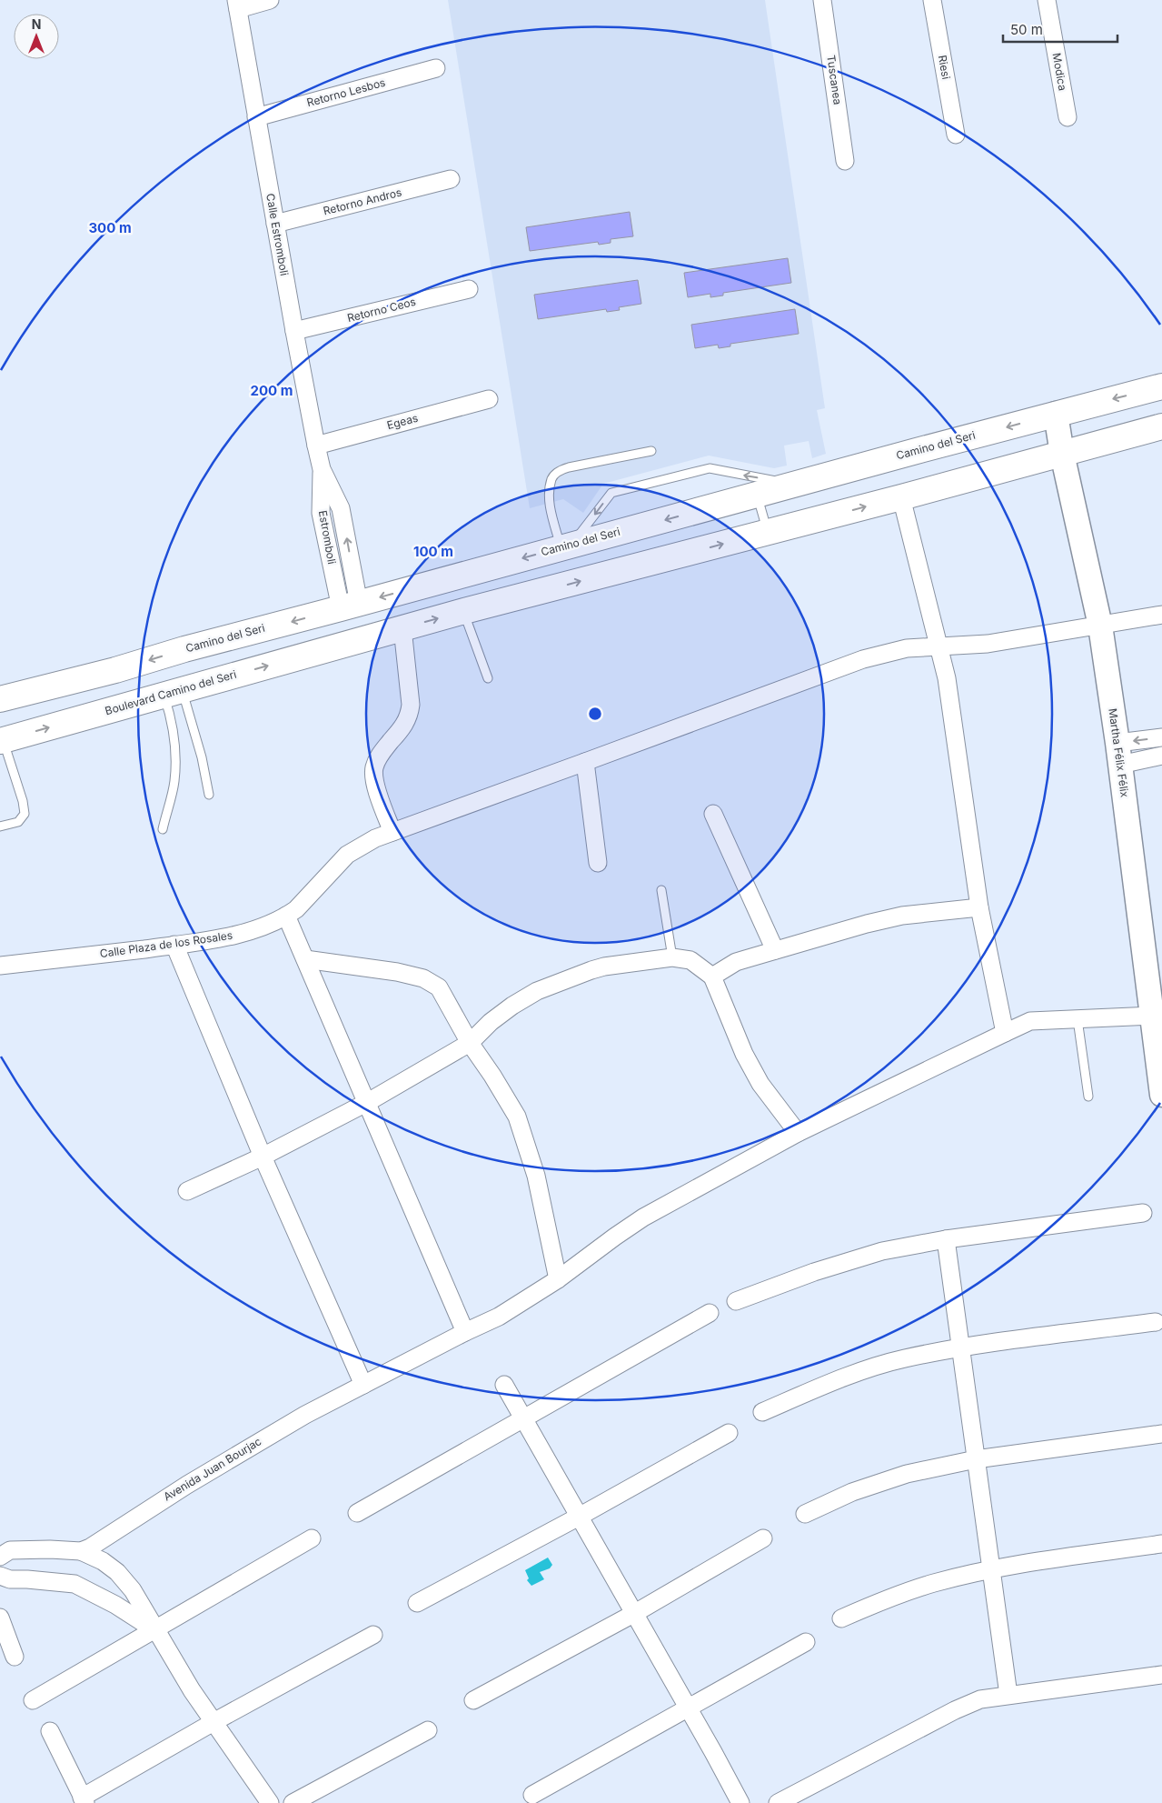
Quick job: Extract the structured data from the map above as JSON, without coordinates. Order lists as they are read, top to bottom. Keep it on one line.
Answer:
{"streets":{"main road":["Camino del Seri","Boulevard Camino del Seri"],"street":["Riesi","Modica","Tuscanea","Retorno Lesbos","Retorno Andros","Calle Estromboli","Retorno Ceos","Egeas","Estromboli","Martha Félix Félix","Calle Plaza de los Rosales","Avenida Juan Bourjac"]},"crossings":[["Retorno Lesbos","Calle Estromboli"],["Retorno Andros","Calle Estromboli"],["Calle Estromboli","Retorno Ceos"],["Calle Estromboli","Egeas"],["Calle Estromboli","Estromboli"],["Camino del Seri","Estromboli"],["Camino del Seri","Martha Félix Félix"],["Martha Félix Félix","Calle Plaza de los Rosales"],["Martha Félix Félix","Avenida Juan Bourjac"]],"one_way":["Boulevard Camino del Seri"],"scale_bar":"50 m","north":"top","rings":["300 m","200 m","100 m"]}
